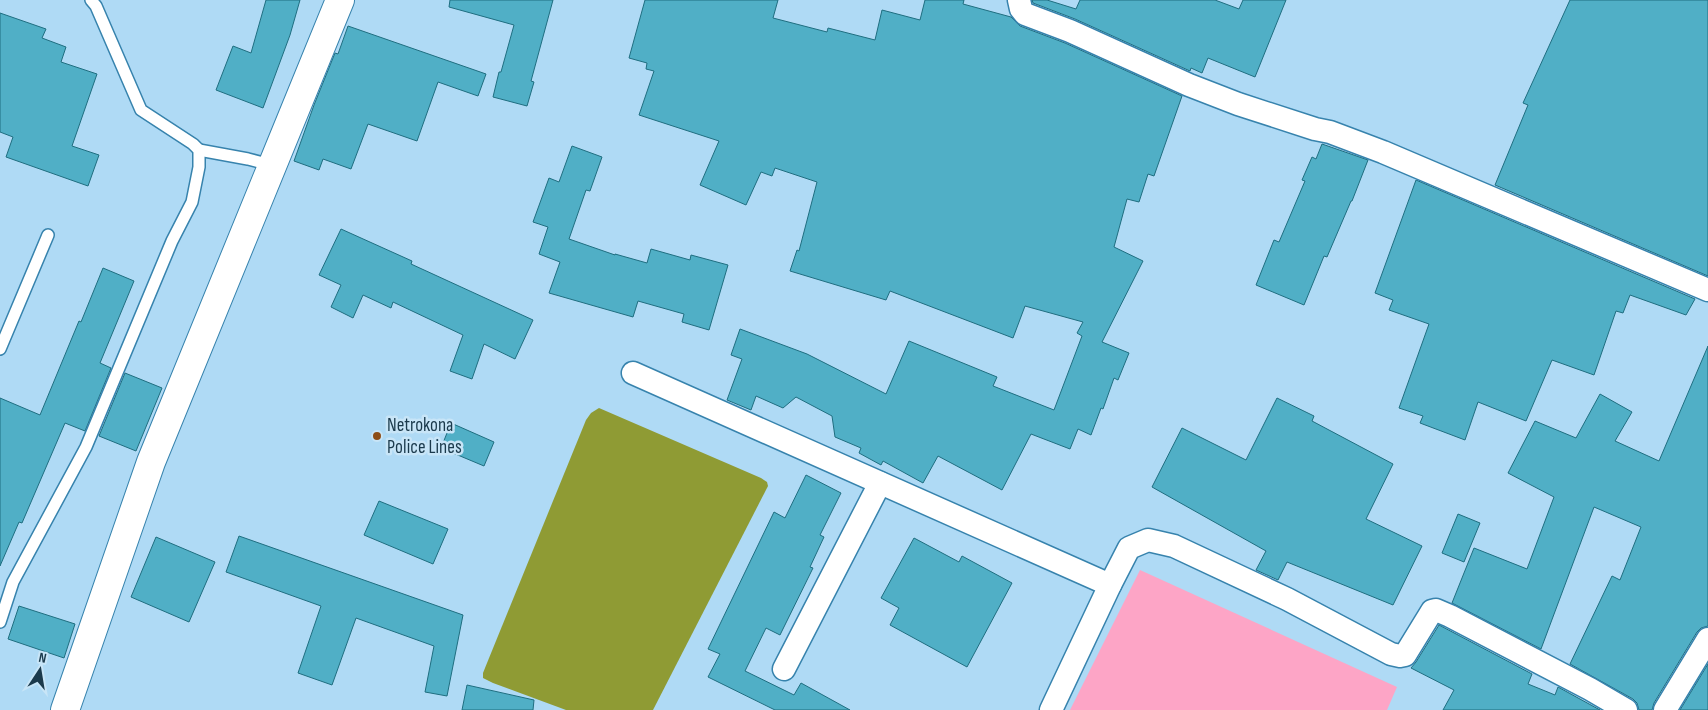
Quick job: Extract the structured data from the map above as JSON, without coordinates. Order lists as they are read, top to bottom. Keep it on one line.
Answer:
{"places":["Netrokona Police Lines"],"north":"top"}
